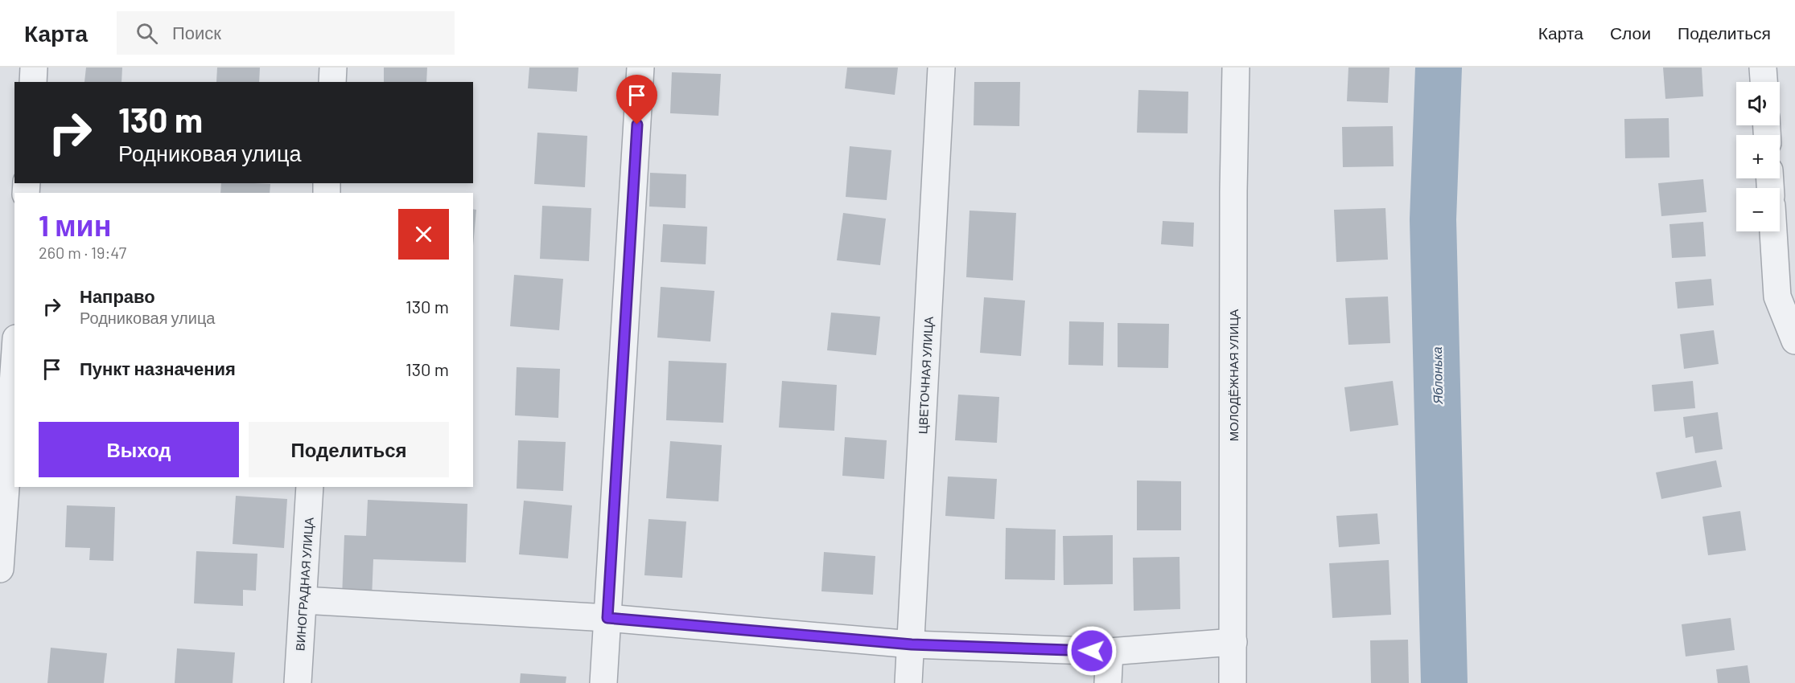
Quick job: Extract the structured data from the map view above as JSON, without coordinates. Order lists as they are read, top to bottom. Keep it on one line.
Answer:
{"streets":{"street":["ЦВЕТОЧНАЯ УЛИЦА","МОЛОДЁЖНАЯ УЛИЦА","ВИНОГРАДНАЯ УЛИЦА"]},"water":["Яблонька"],"page":{"header":"Карта","search":"Поиск","nav":["Карта","Слои","Поделиться"],"map_buttons":["+","−"],"turn":["130 m","Родниковая улица"],"heading":["1 мин","260 m · 19:47"],"list":[{"name":"Направо","note":"Родниковая улица","value":"130 m"},{"name":"Пункт назначения","value":"130 m"}],"buttons":["Выход","Поделиться"]}}
